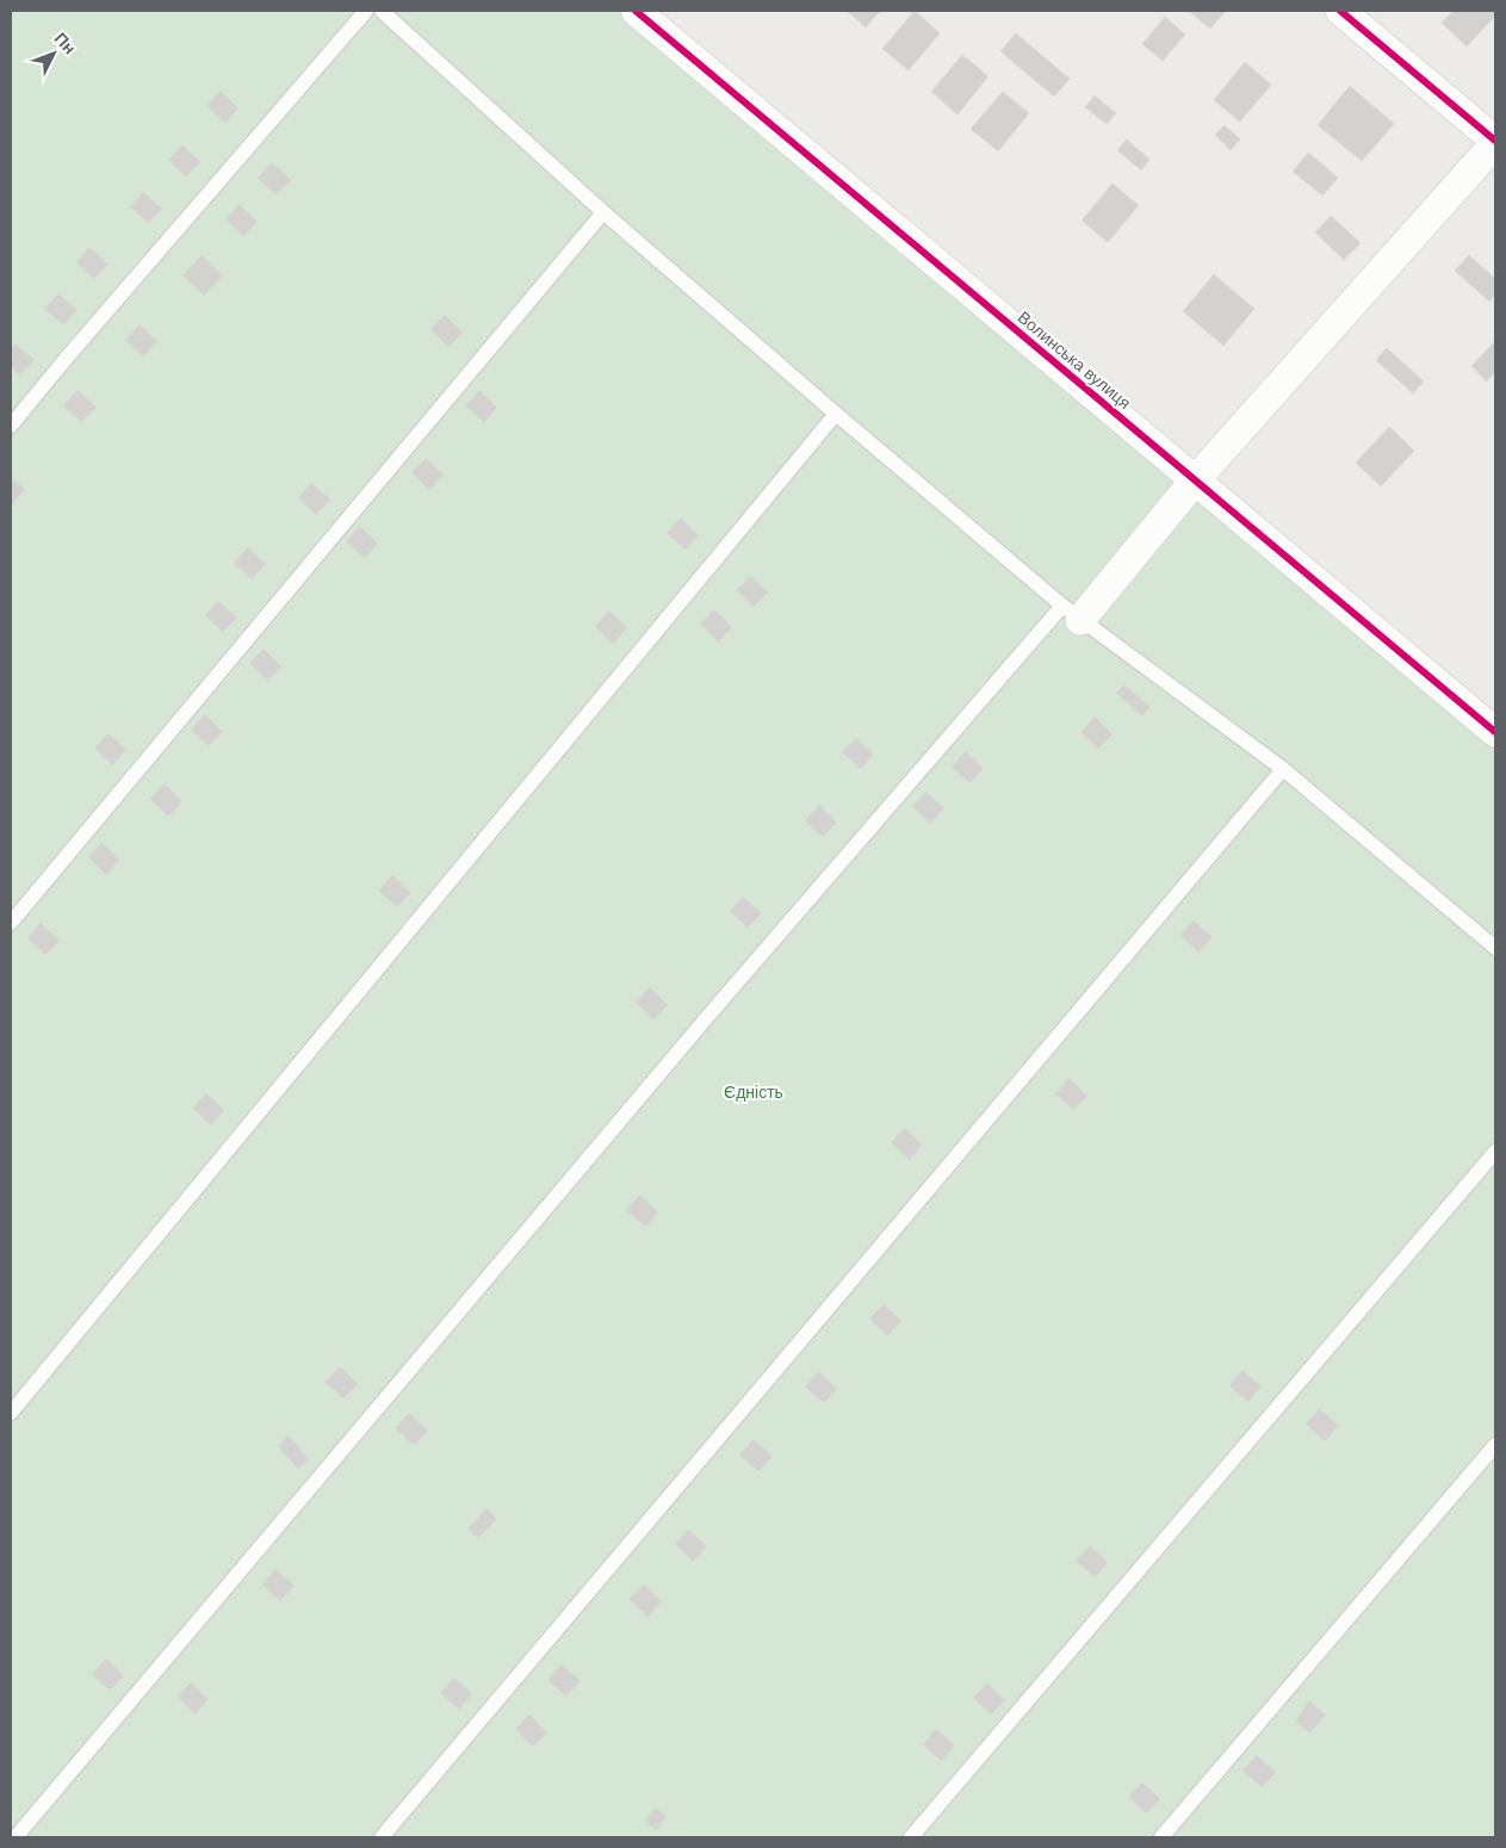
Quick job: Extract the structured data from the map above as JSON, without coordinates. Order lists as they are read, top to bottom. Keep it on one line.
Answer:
{"streets":{"street":["Волинська вулиця"]},"parks":["Єдність"],"north":"top right"}
